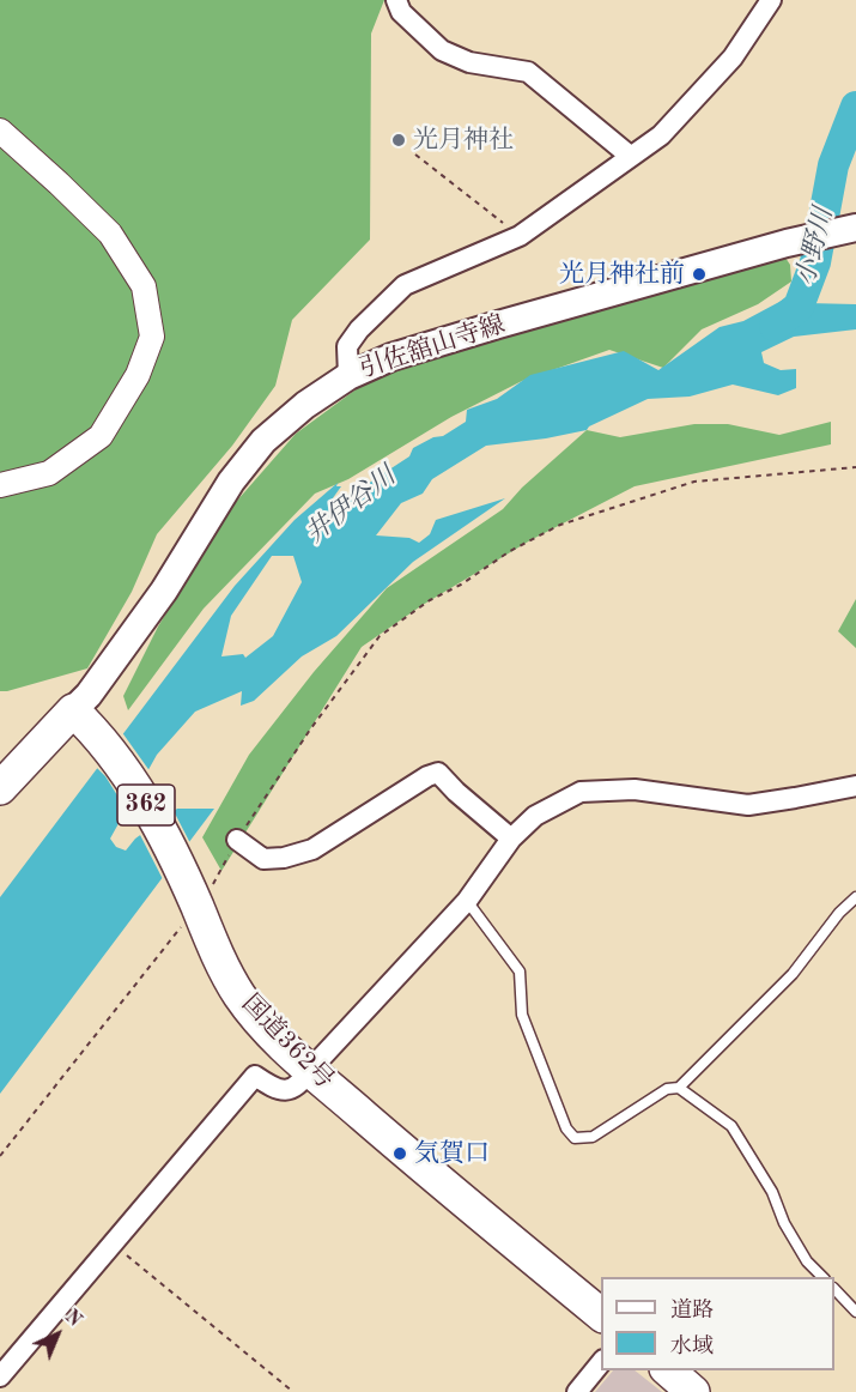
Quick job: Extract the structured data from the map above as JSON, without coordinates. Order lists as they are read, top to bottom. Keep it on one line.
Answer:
{"streets":{"highway":["362","国道362号"],"main road":["引佐舘山寺線"]},"crossings":[["引佐舘山寺線","国道362号"]],"water":["小野川","井伊谷川"],"places":["光月神社","光月神社前","気賀口"],"legend":["道路","水域"],"north":"top right"}
